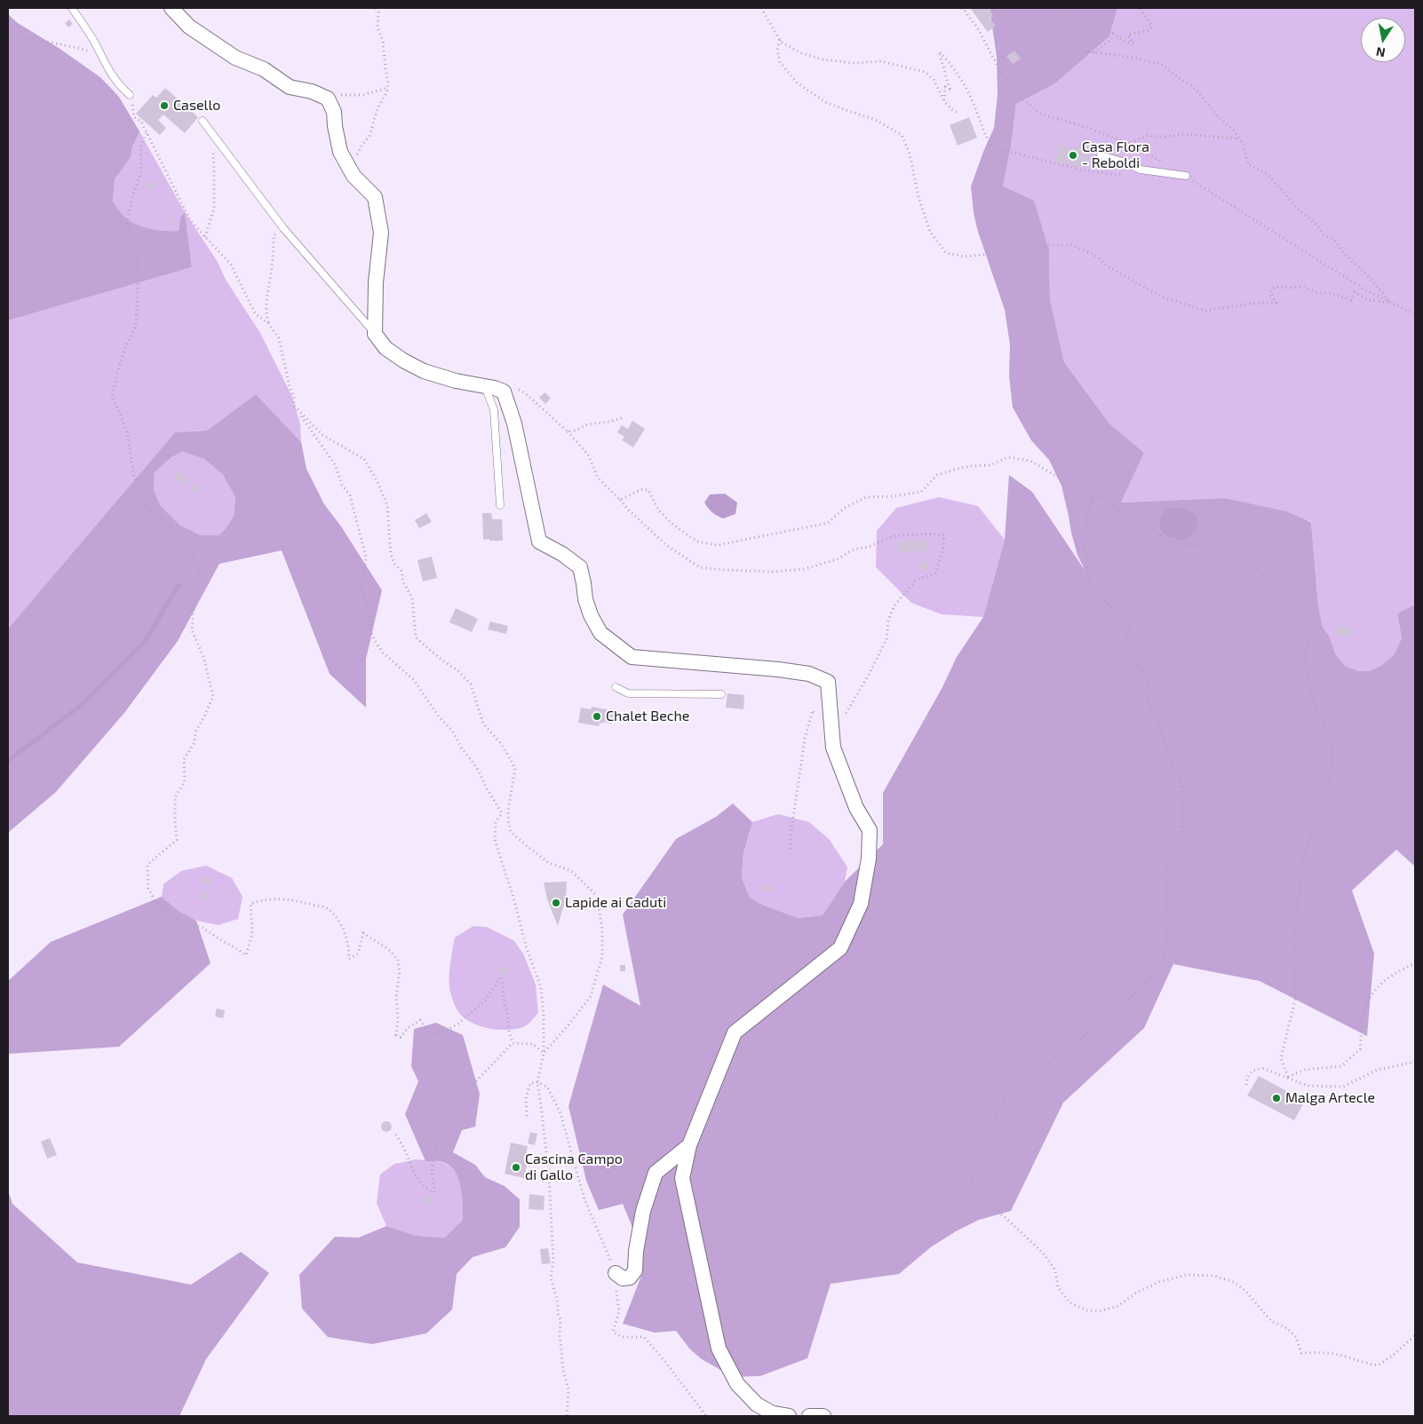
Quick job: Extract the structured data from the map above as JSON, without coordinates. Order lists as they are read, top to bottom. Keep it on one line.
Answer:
{"places":["Casello","Casa Flora - Reboldi","Chalet Beche","Lapide ai Caduti","Malga Artecle","Cascina Campo di Gallo"],"north":"bottom"}
